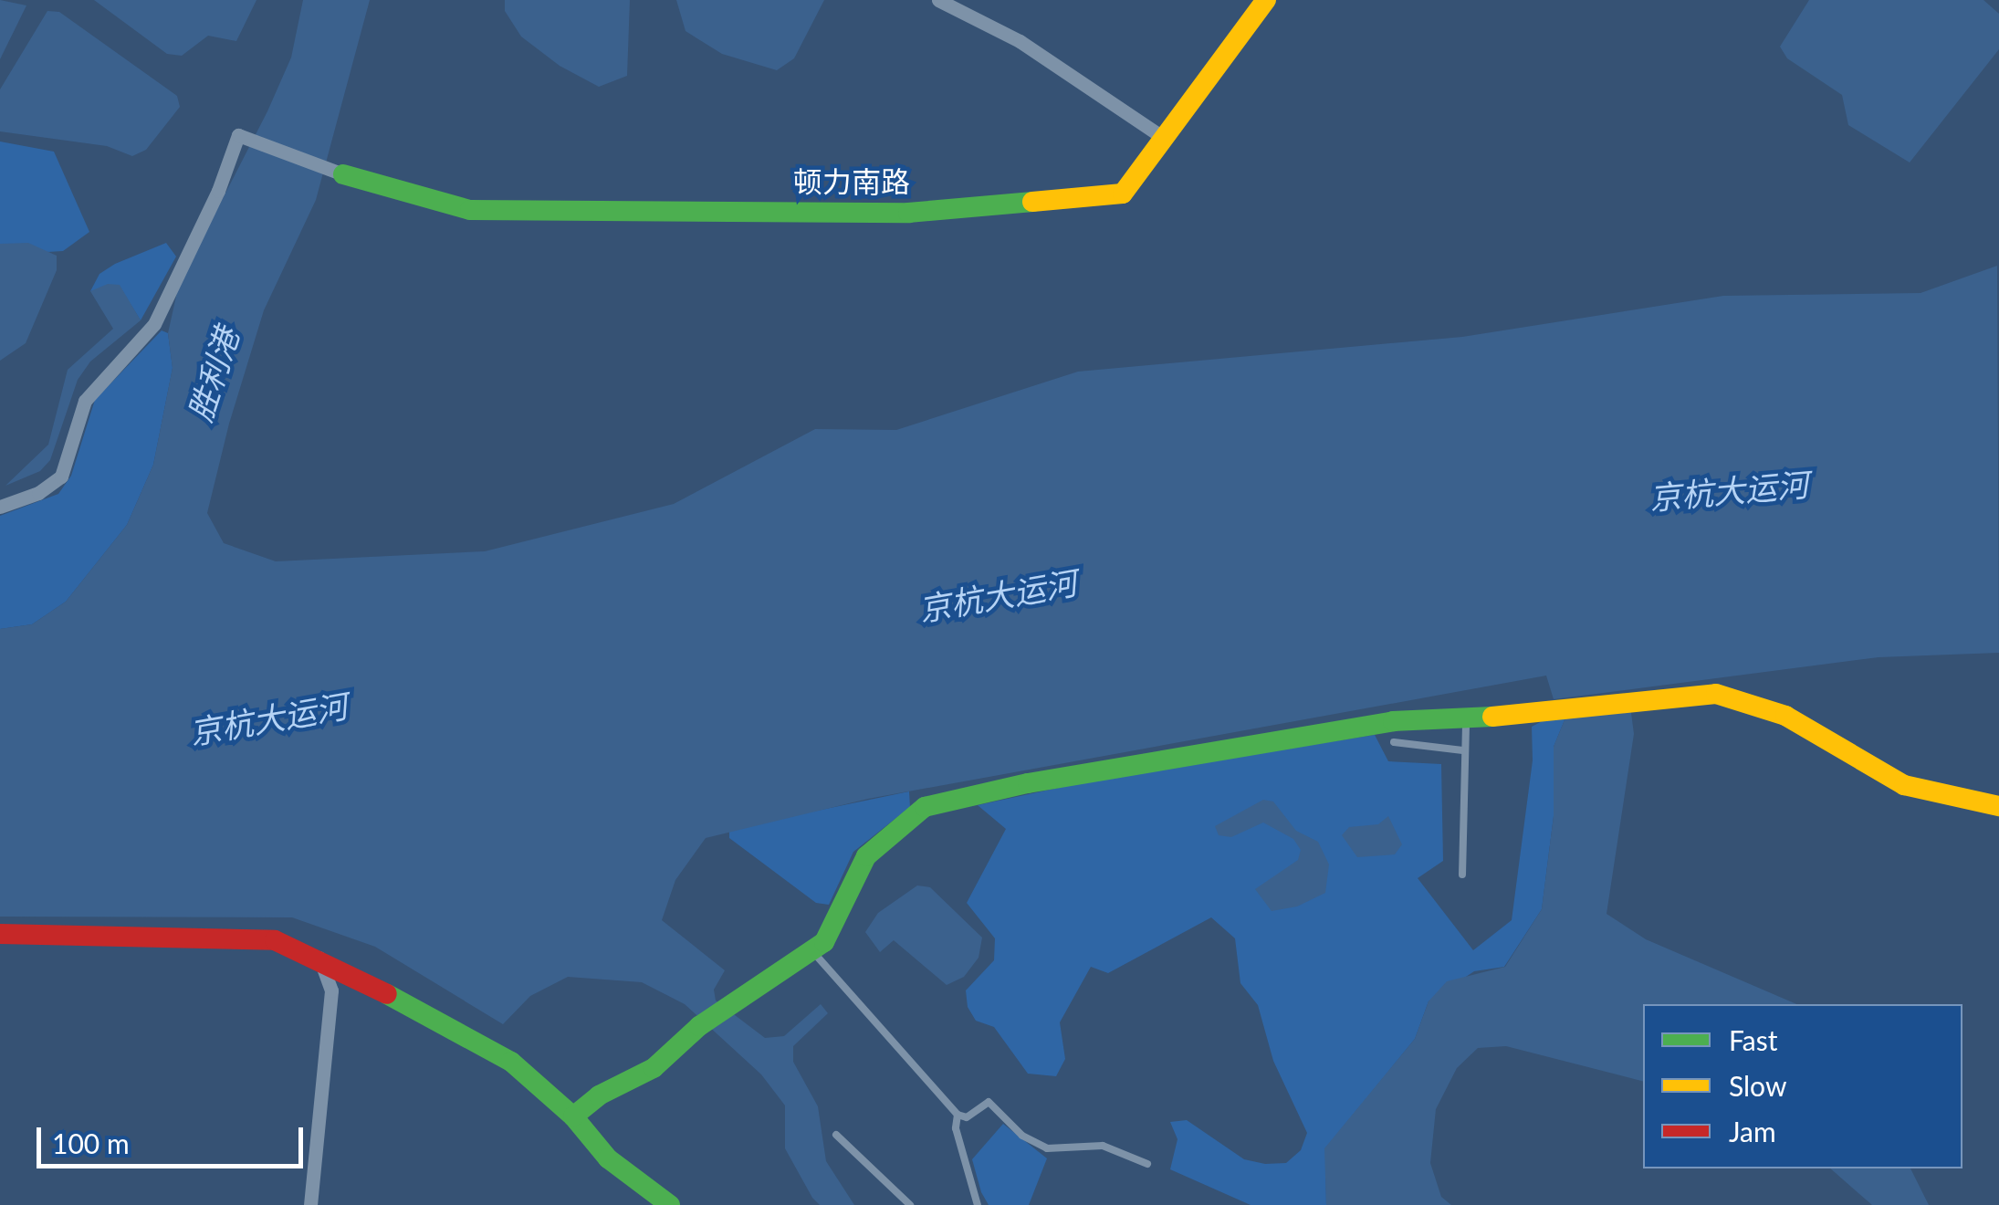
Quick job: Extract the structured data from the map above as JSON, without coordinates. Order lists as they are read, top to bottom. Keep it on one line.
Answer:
{"streets":{"street":["顿力南路"]},"water":["胜利港","京杭大运河"],"legend":["Fast","Slow","Jam"],"scale_bar":"100 m"}
